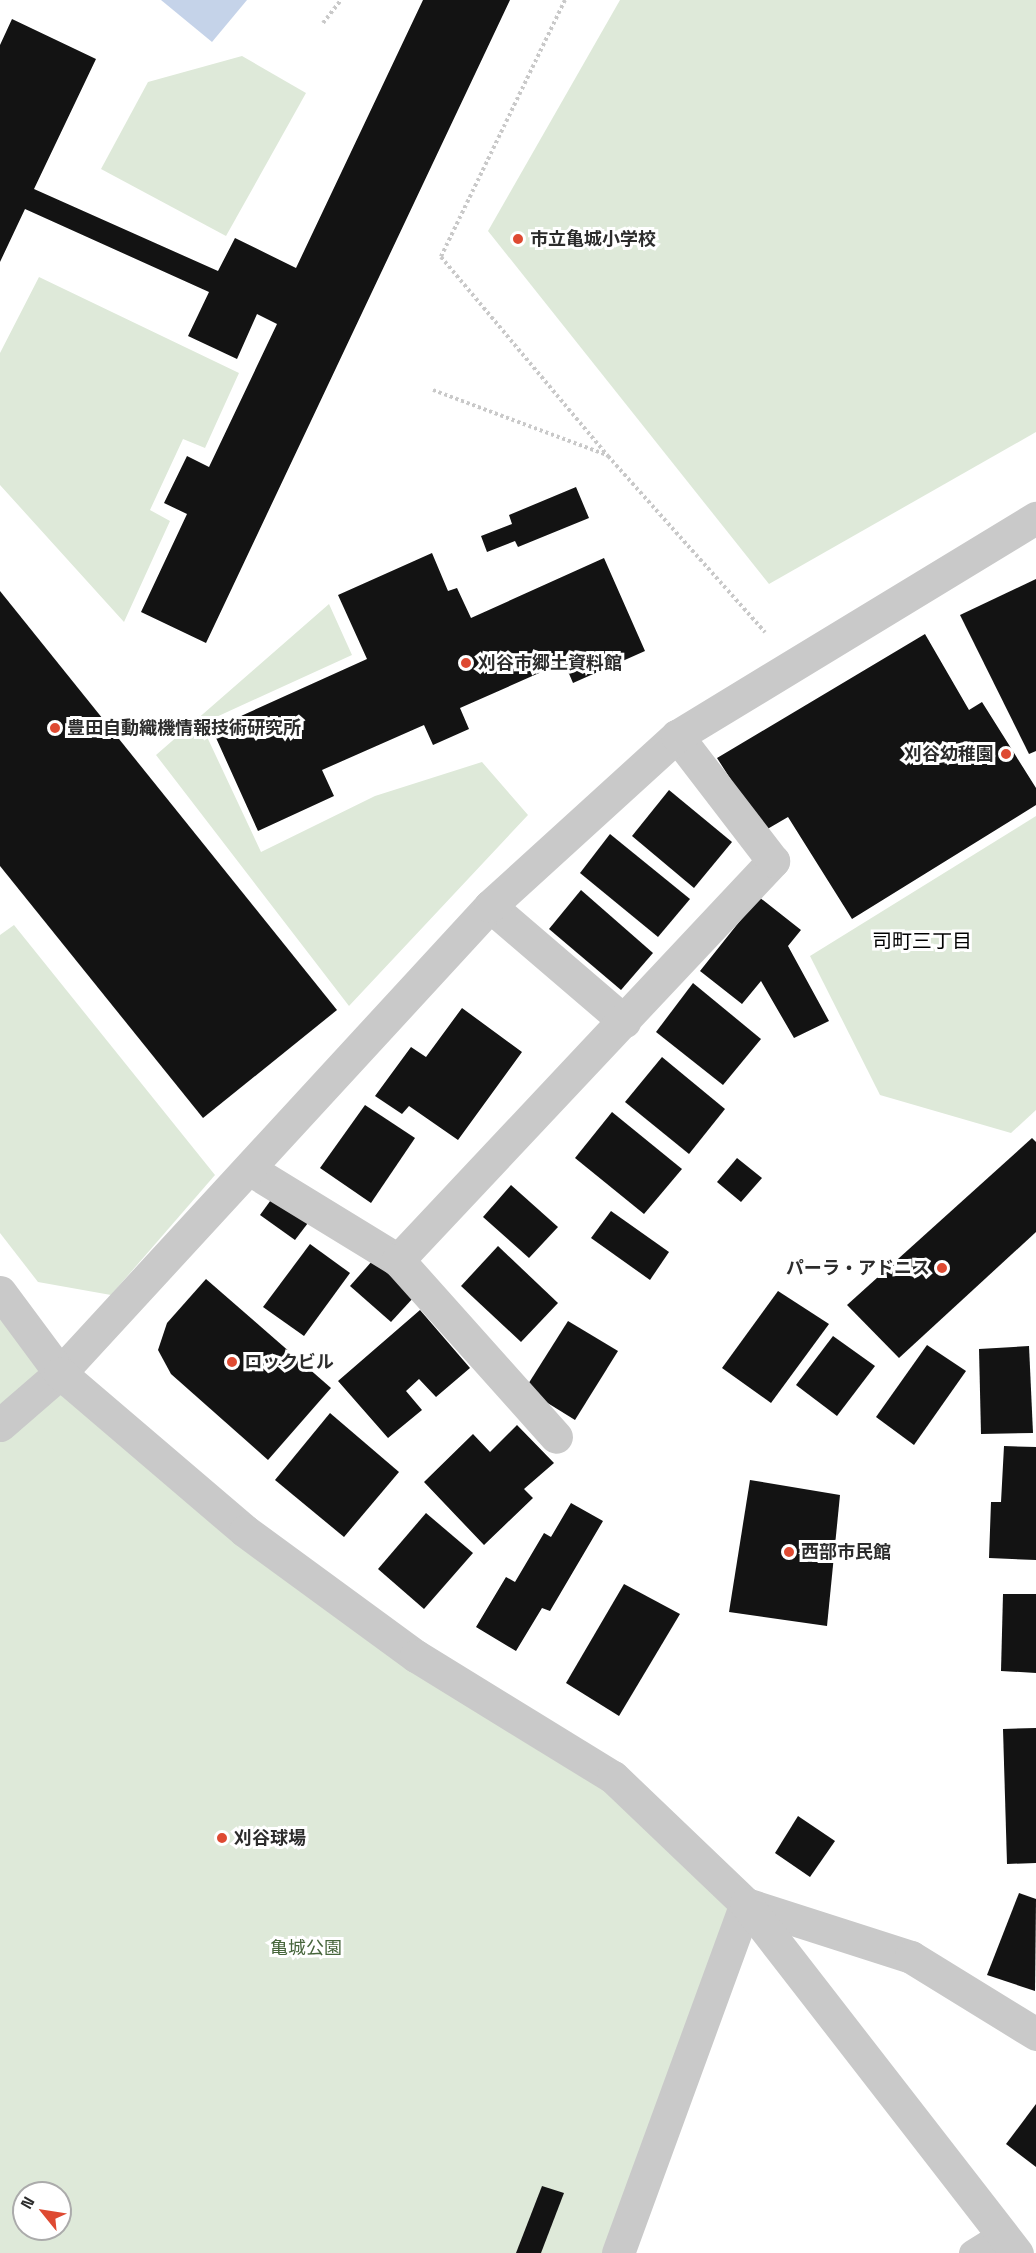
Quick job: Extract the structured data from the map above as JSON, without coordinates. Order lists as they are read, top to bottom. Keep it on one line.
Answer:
{"districts":["司町三丁目"],"parks":["亀城公園"],"places":["市立亀城小学校","刈谷市郷土資料館","豊田自動織機情報技術研究所","刈谷幼稚園","パーラ・アドニス","ロックビル","西部市民館","刈谷球場"],"north":"top left"}
